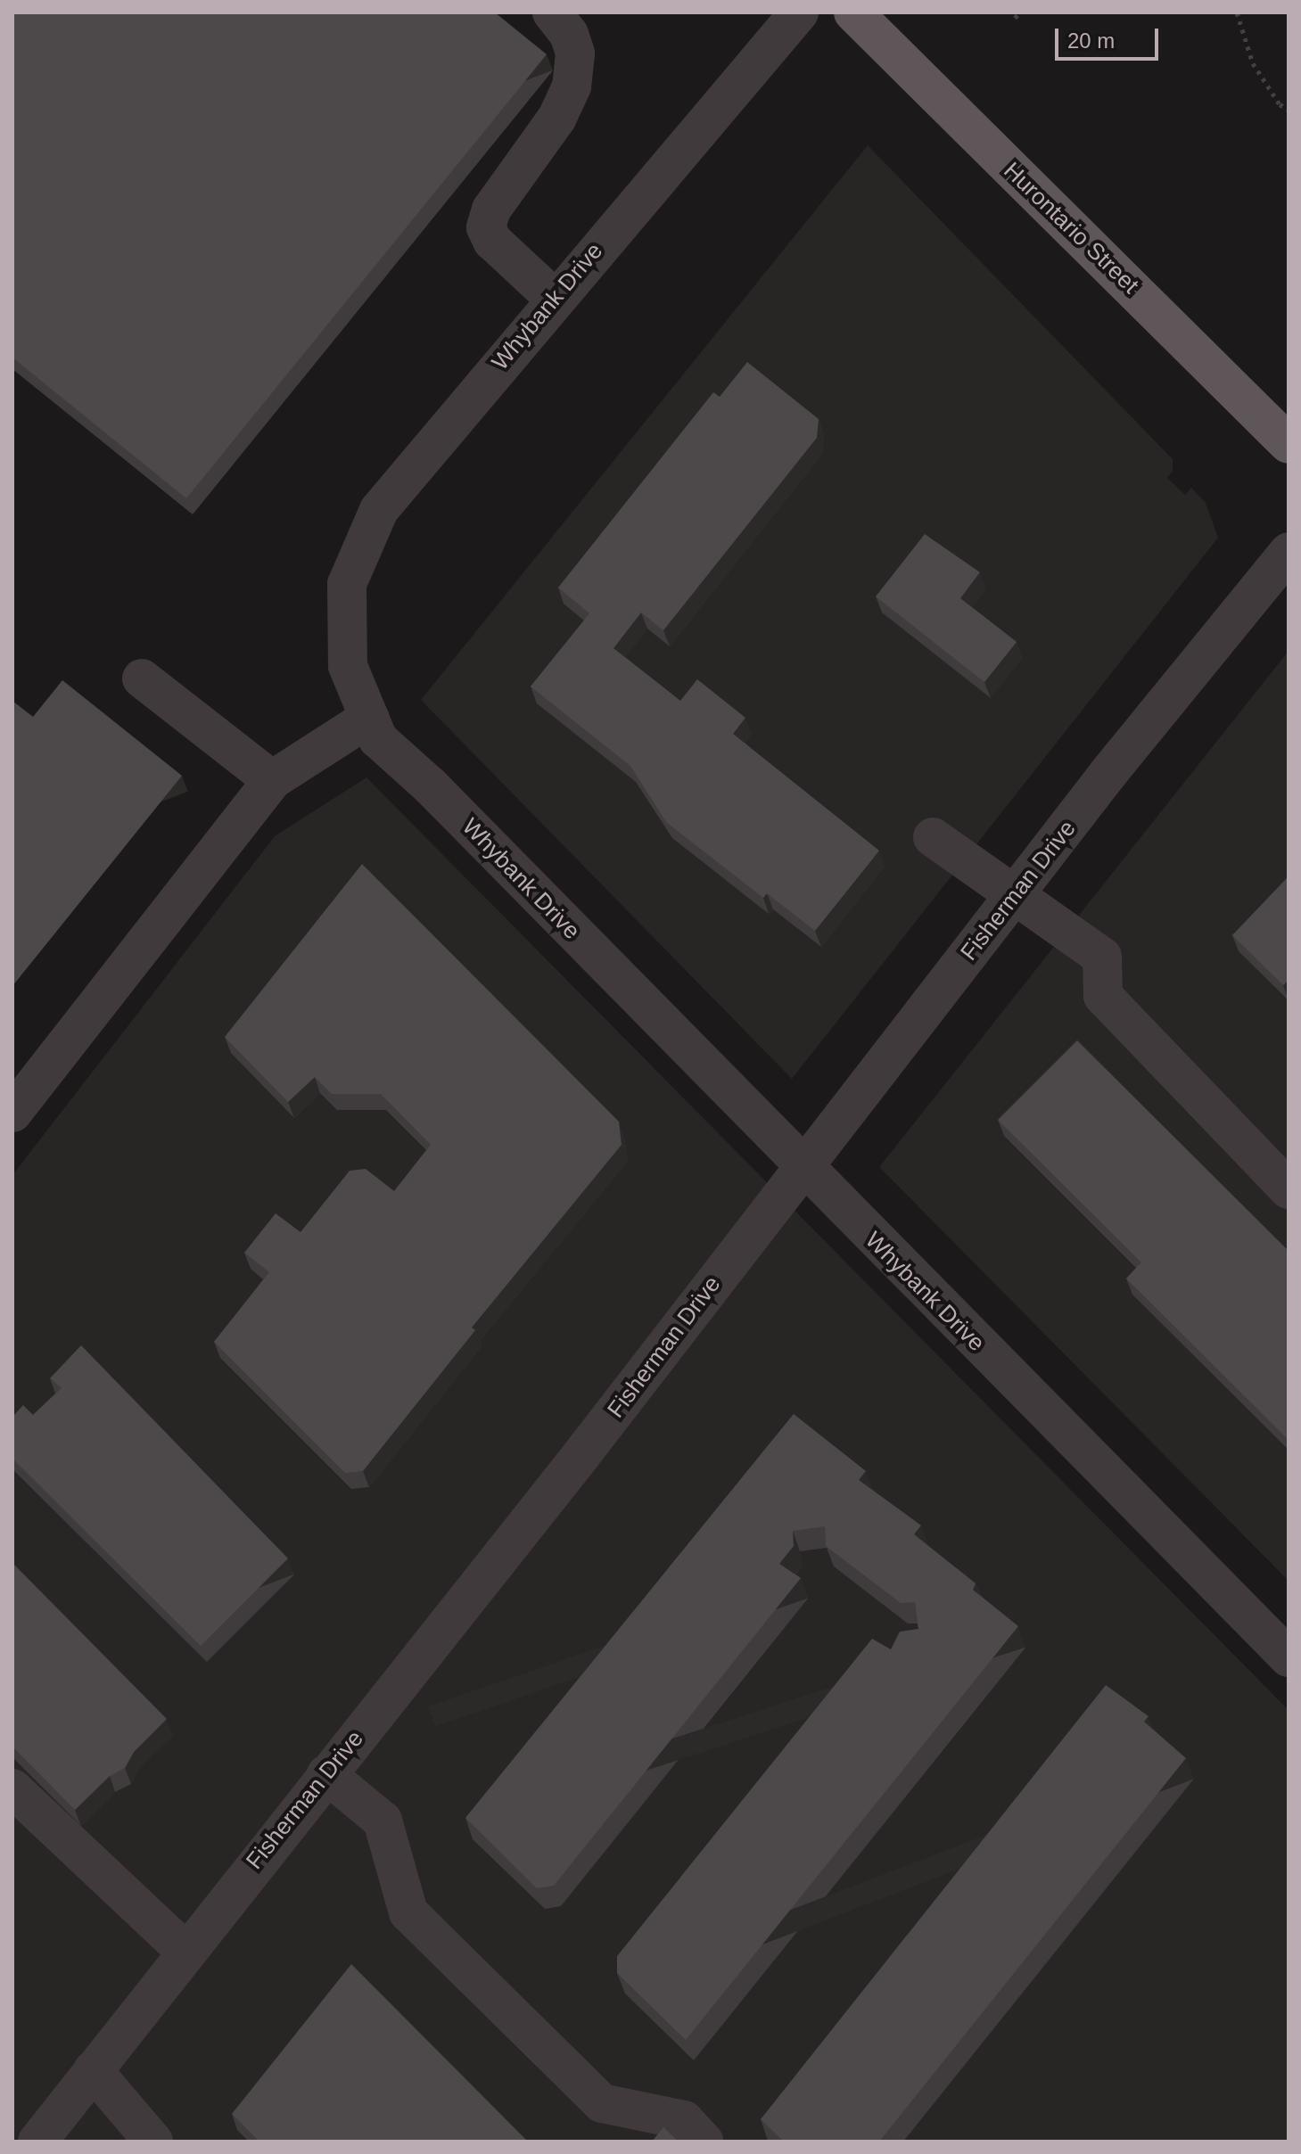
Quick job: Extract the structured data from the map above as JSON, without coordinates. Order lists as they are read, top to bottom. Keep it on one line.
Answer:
{"streets":{"main road":["Hurontario Street"],"street":["Whybank Drive","Fisherman Drive"]},"crossings":[["Whybank Drive","Fisherman Drive"]],"scale_bar":"20 m"}
